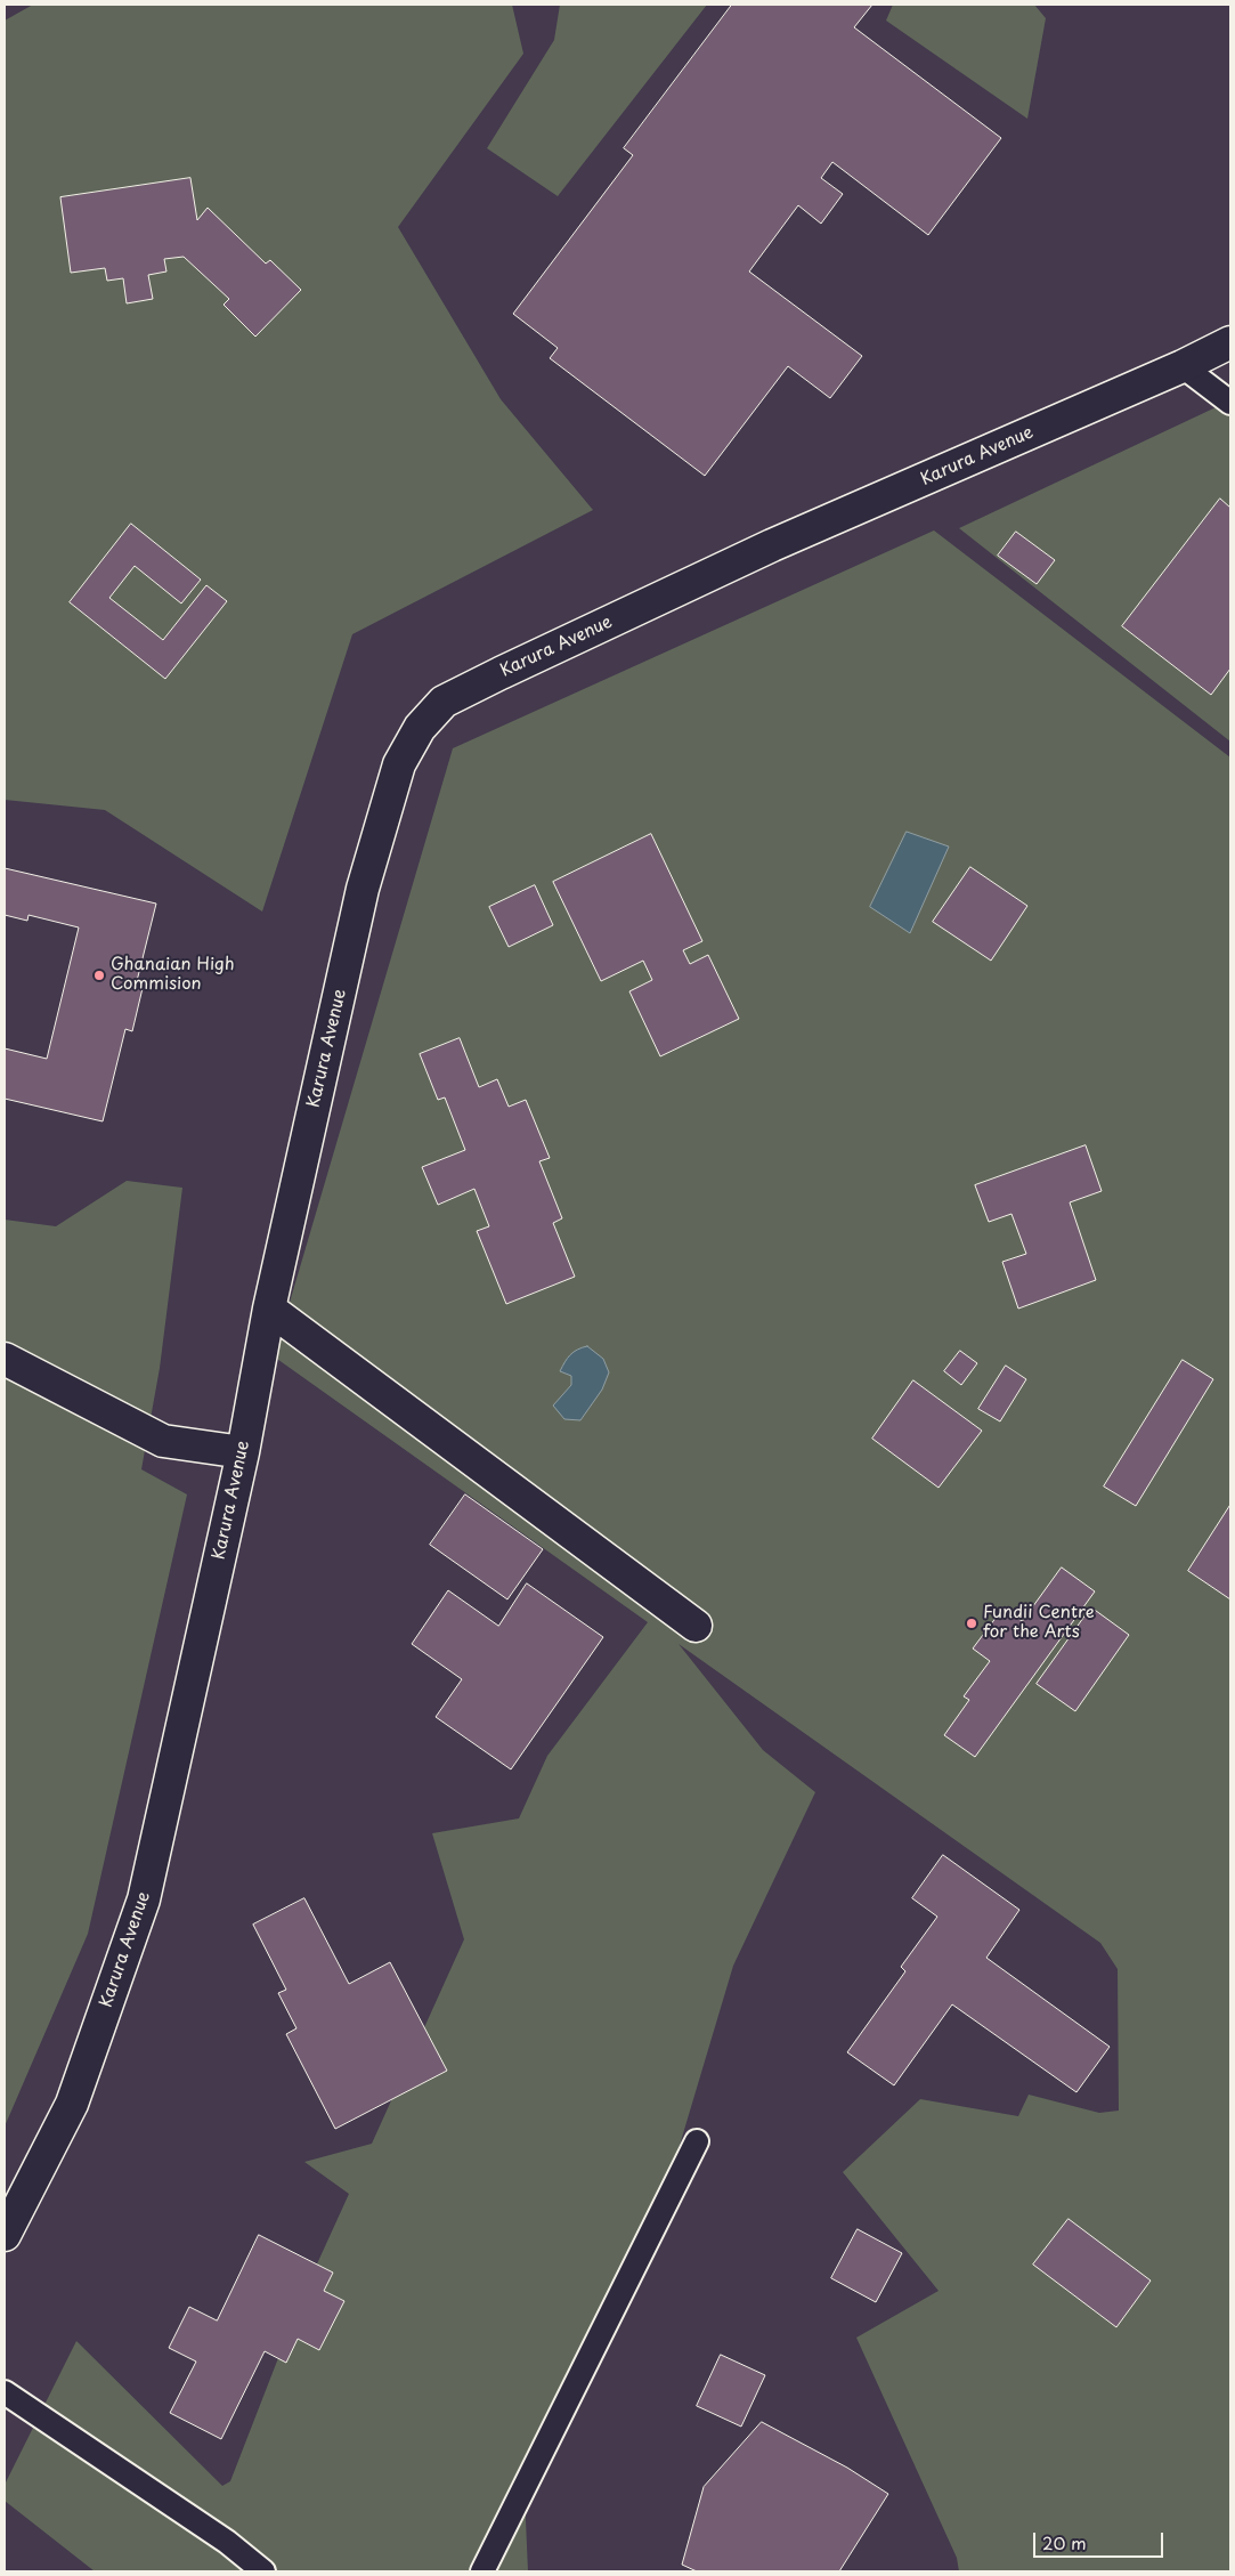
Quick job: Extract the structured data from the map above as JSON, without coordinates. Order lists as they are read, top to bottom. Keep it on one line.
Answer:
{"streets":{"street":["Karura Avenue"]},"places":["Ghanaian High Commision","Fundii Centre for the Arts"],"scale_bar":"20 m"}
